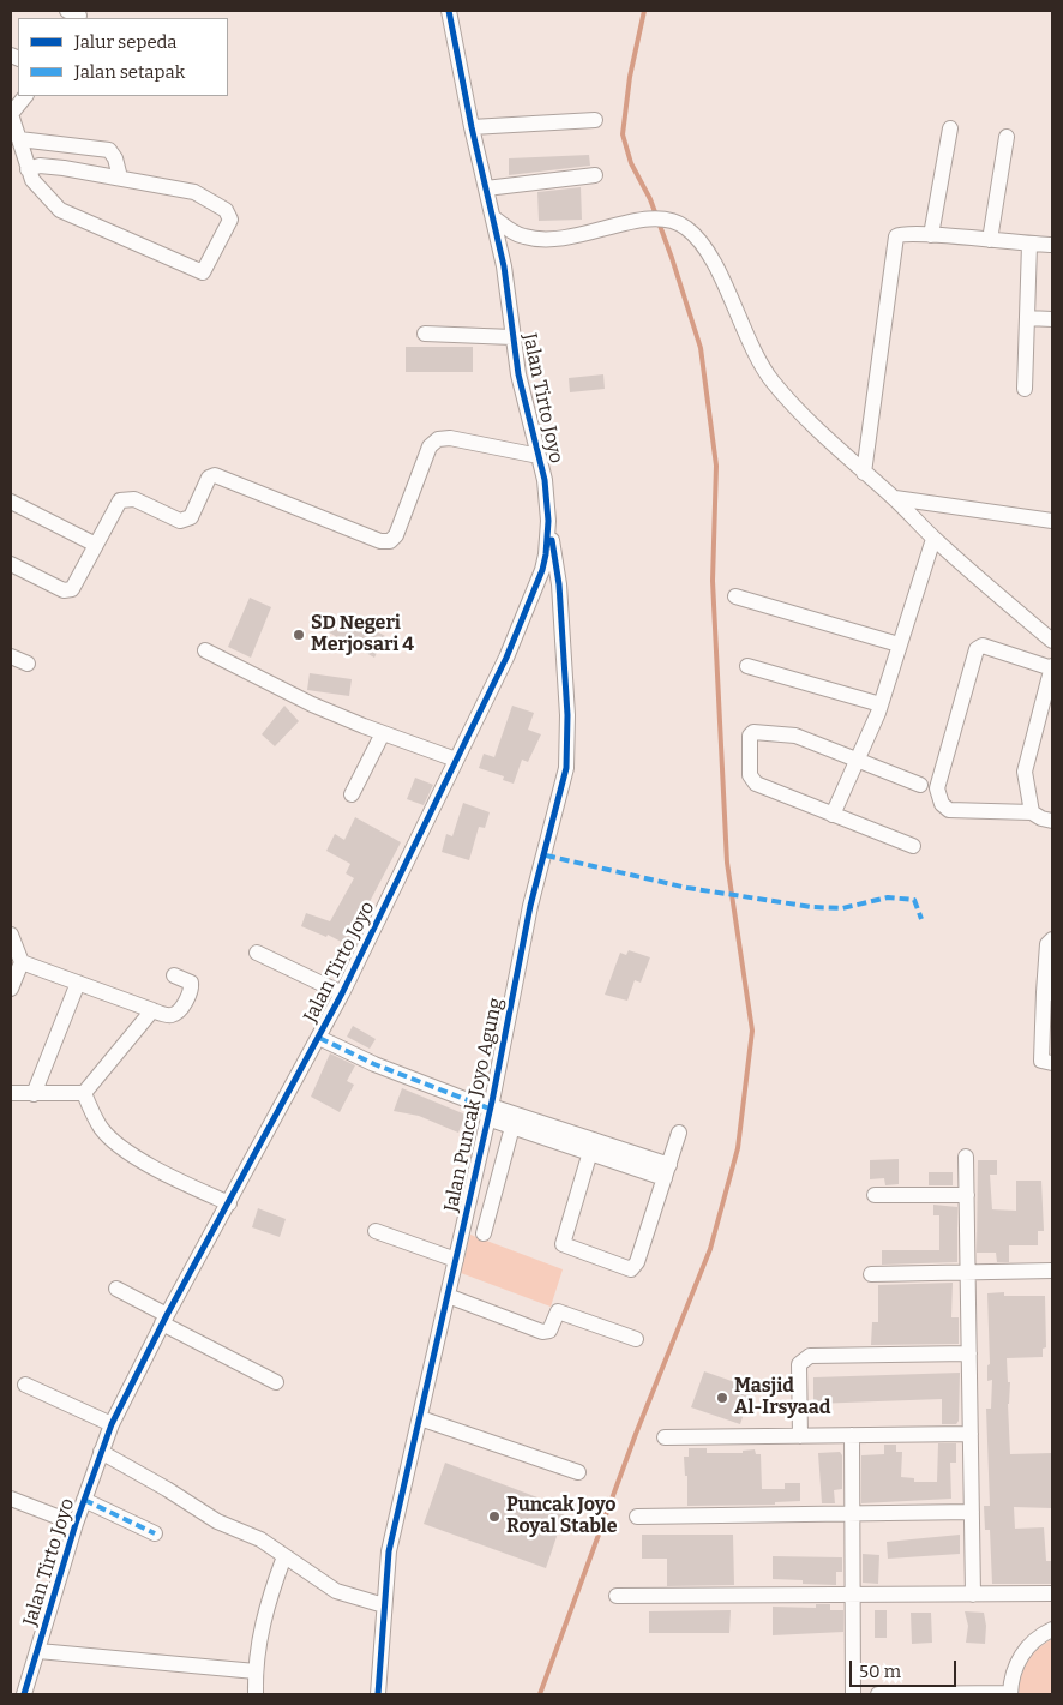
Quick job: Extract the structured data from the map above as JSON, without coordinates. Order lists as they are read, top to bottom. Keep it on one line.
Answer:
{"streets":{"street":["Jalan Tirto Joyo","Jalan Puncak Joyo Agung"]},"crossings":[["Jalan Tirto Joyo","Jalan Puncak Joyo Agung"]],"places":["SD Negeri Merjosari 4","Masjid Al-Irsyaad","Puncak Joyo Royal Stable"],"legend":["Jalur sepeda","Jalan setapak"],"scale_bar":"50 m"}
